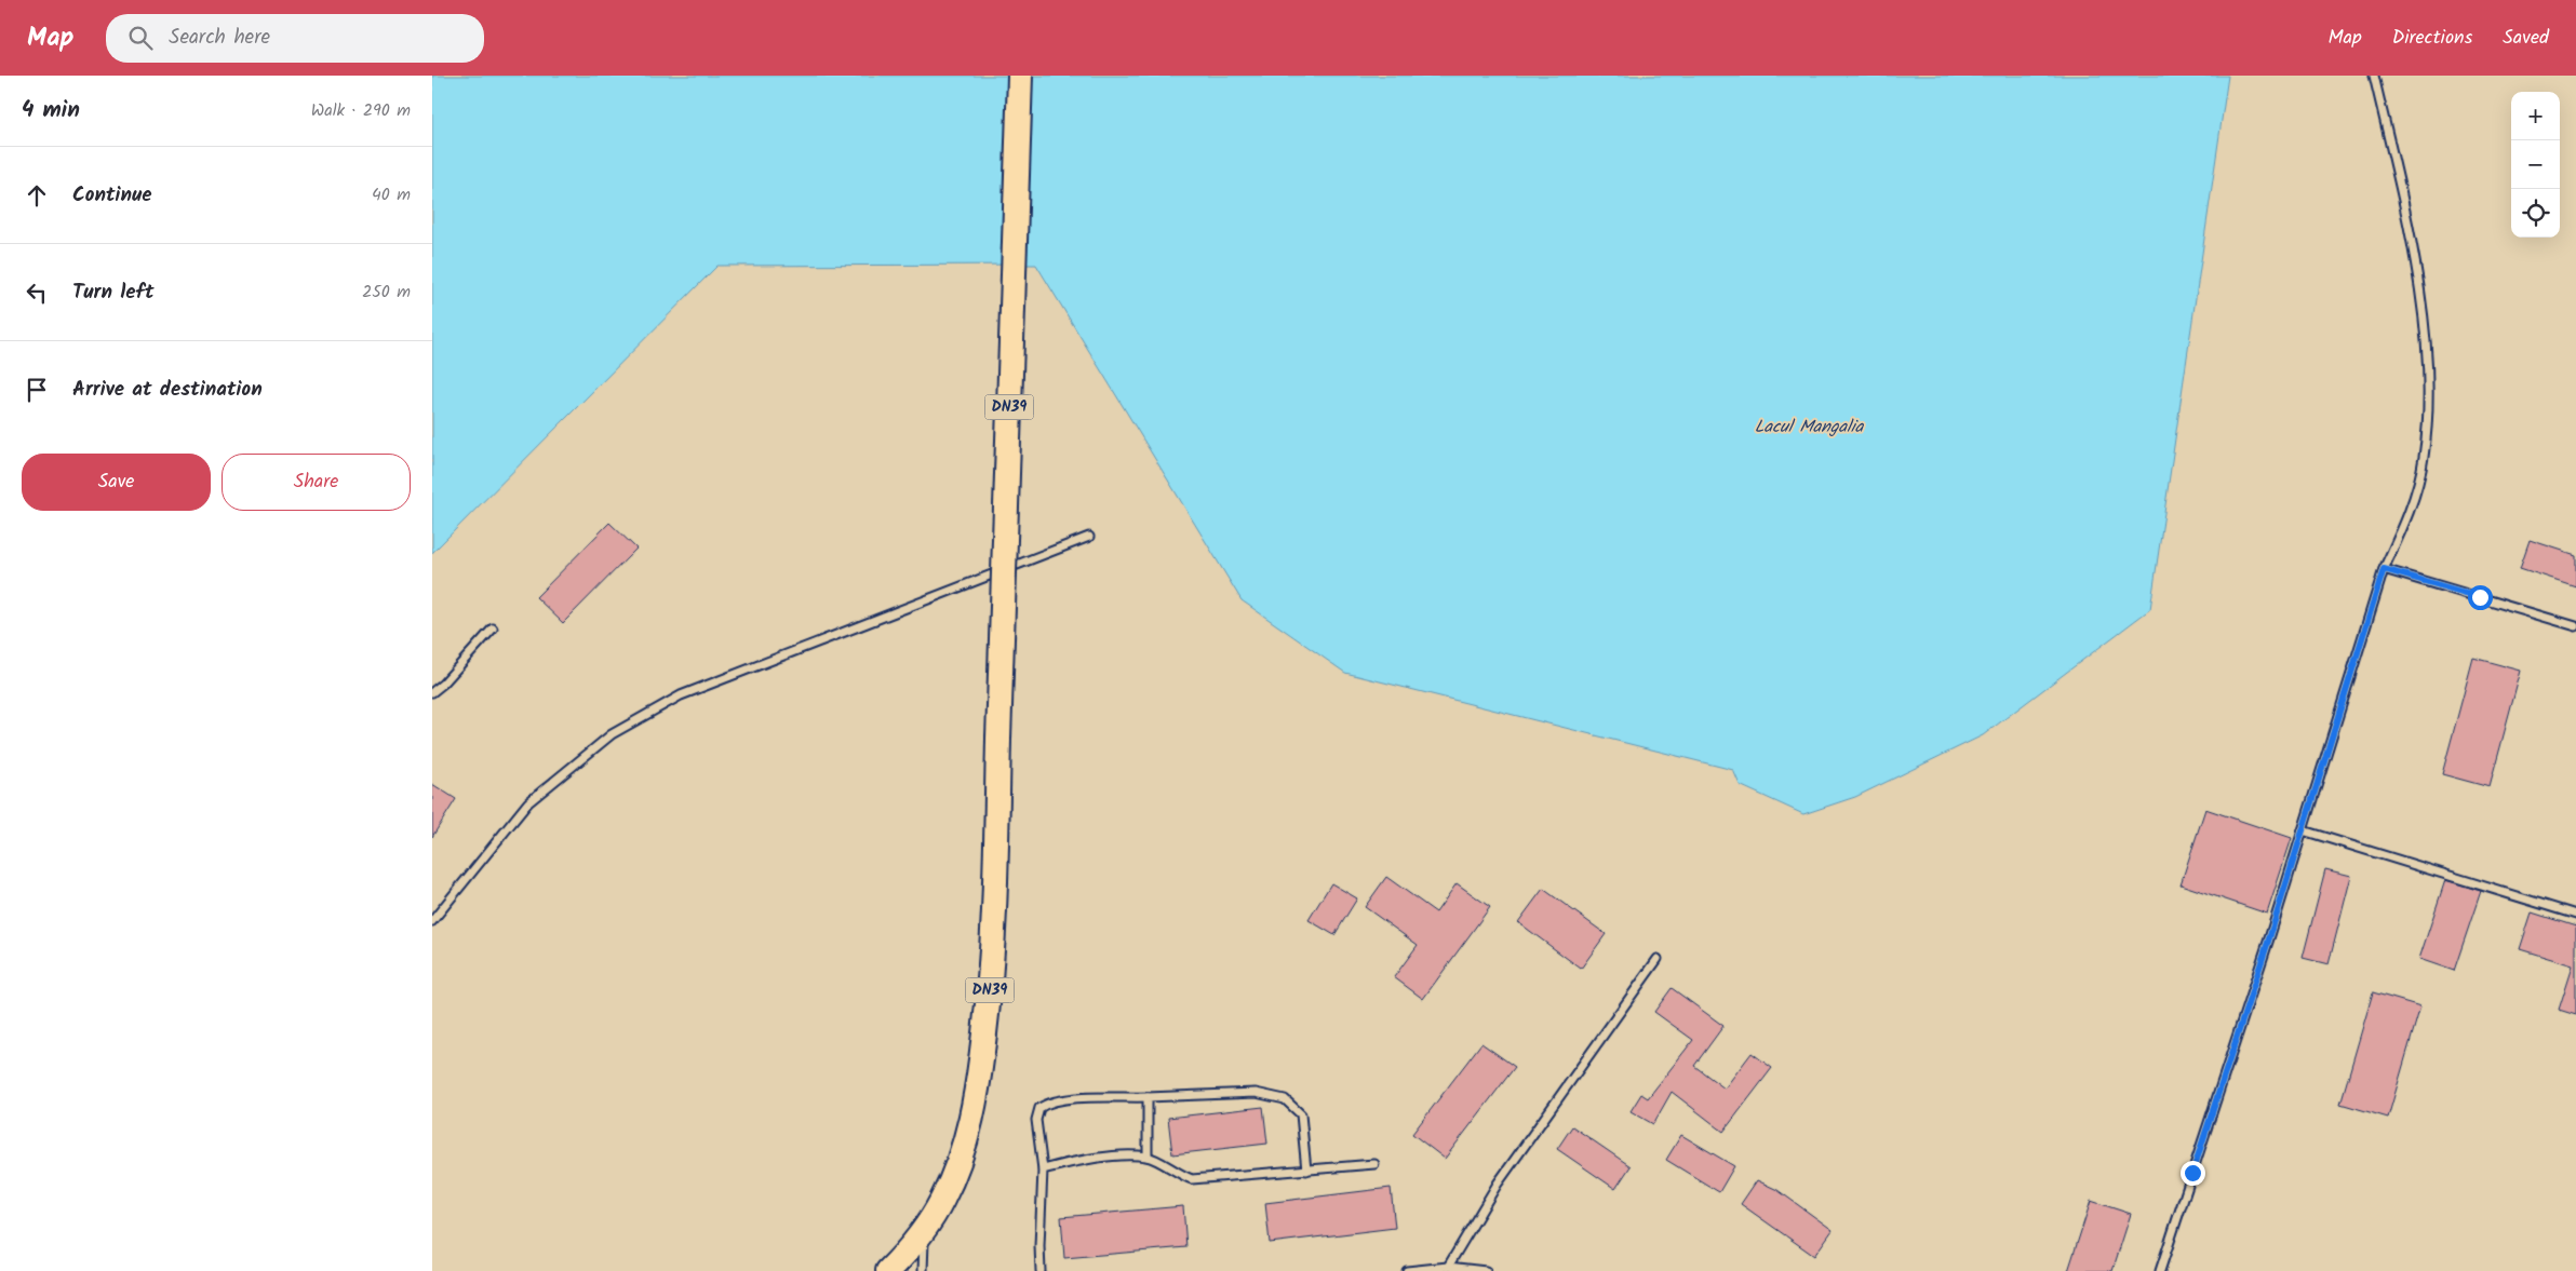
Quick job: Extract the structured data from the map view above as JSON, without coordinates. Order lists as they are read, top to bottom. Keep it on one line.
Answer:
{"streets":{"highway":["DN39"]},"water":["Lacul Mangalia"],"page":{"header":"Map","search":"Search here","nav":["Map","Directions","Saved"],"heading":["4 min","Walk · 290 m"],"map_buttons":["+","−"],"list":[["Continue","40 m"],["Turn left","250 m"],"Arrive at destination"],"buttons":["Save","Share"]}}
